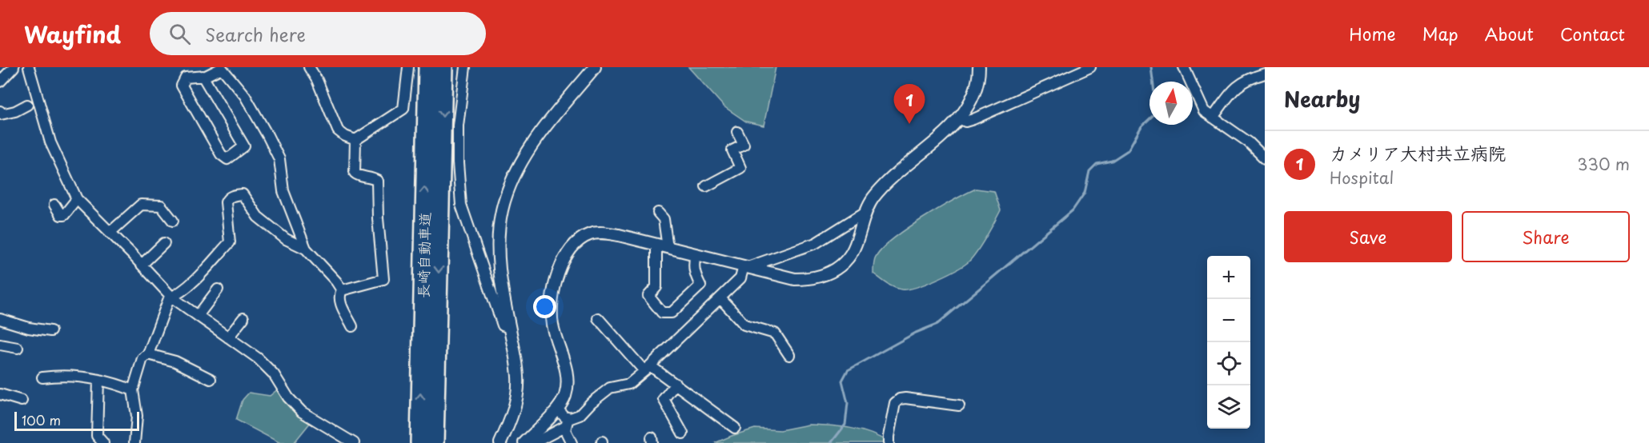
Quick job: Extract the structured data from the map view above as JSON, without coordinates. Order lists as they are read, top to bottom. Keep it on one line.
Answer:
{"streets":{"highway":["長崎自動車道"]},"scale_bar":"100 m","north":"top","page":{"header":"Wayfind","search":"Search here","nav":["Home","Map","About","Contact"],"heading":"Nearby","pins":"1","list":[{"mark":"1","name":"カメリア大村共立病院","note":"Hospital","value":"330 m"}],"buttons":["Save","Share"],"map_buttons":["+","−"],"scale":"100 m"}}
